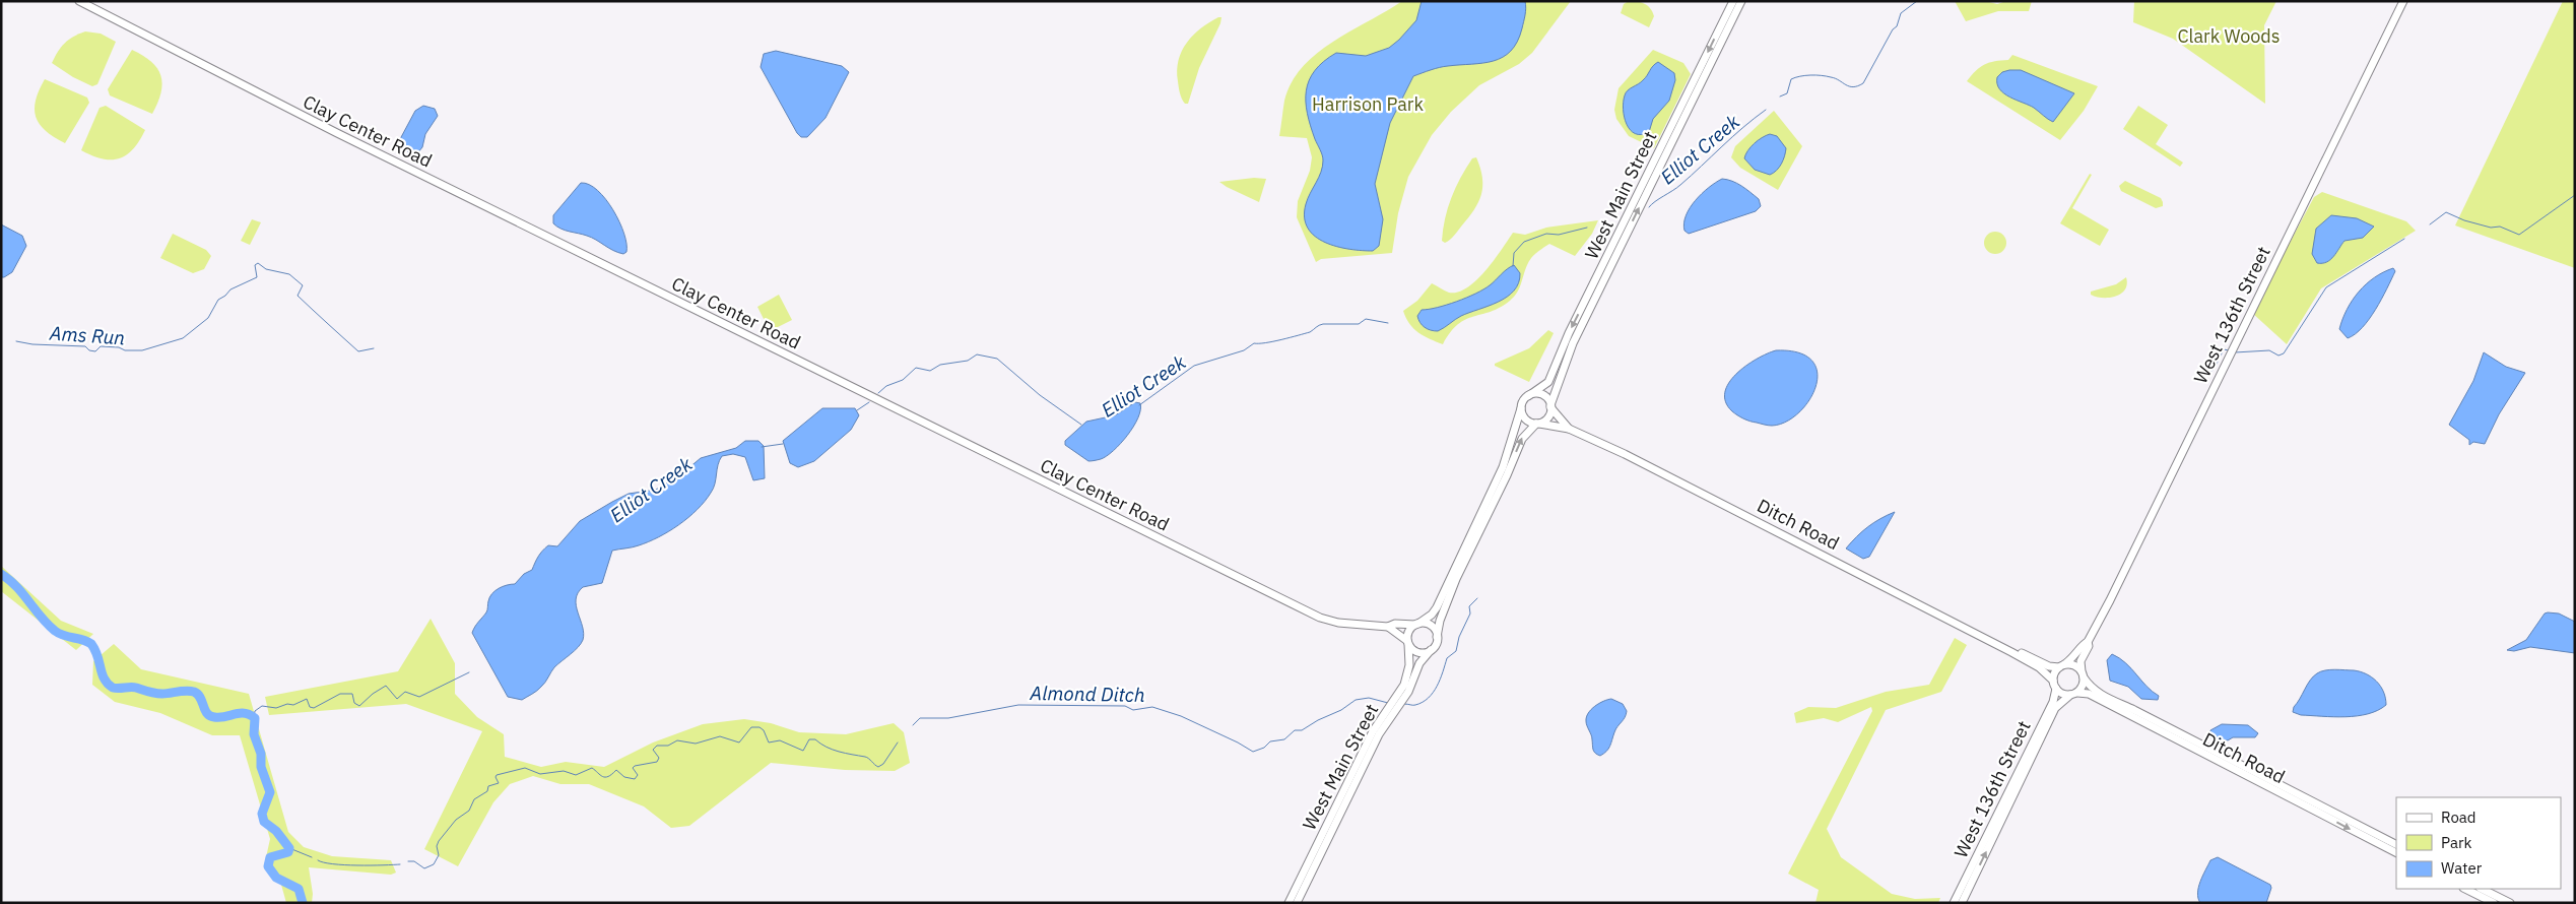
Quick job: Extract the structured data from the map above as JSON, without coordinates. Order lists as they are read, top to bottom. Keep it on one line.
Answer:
{"streets":{"street":["Clay Center Road","West Main Street","West 136th Street","Ditch Road"]},"crossings":[["Clay Center Road","West Main Street"],["West Main Street","Ditch Road"],["West 136th Street","Ditch Road"]],"water":["Elliot Creek","Ams Run","Almond Ditch"],"parks":["Clark Woods","Harrison Park"],"legend":["Road","Park","Water"]}
